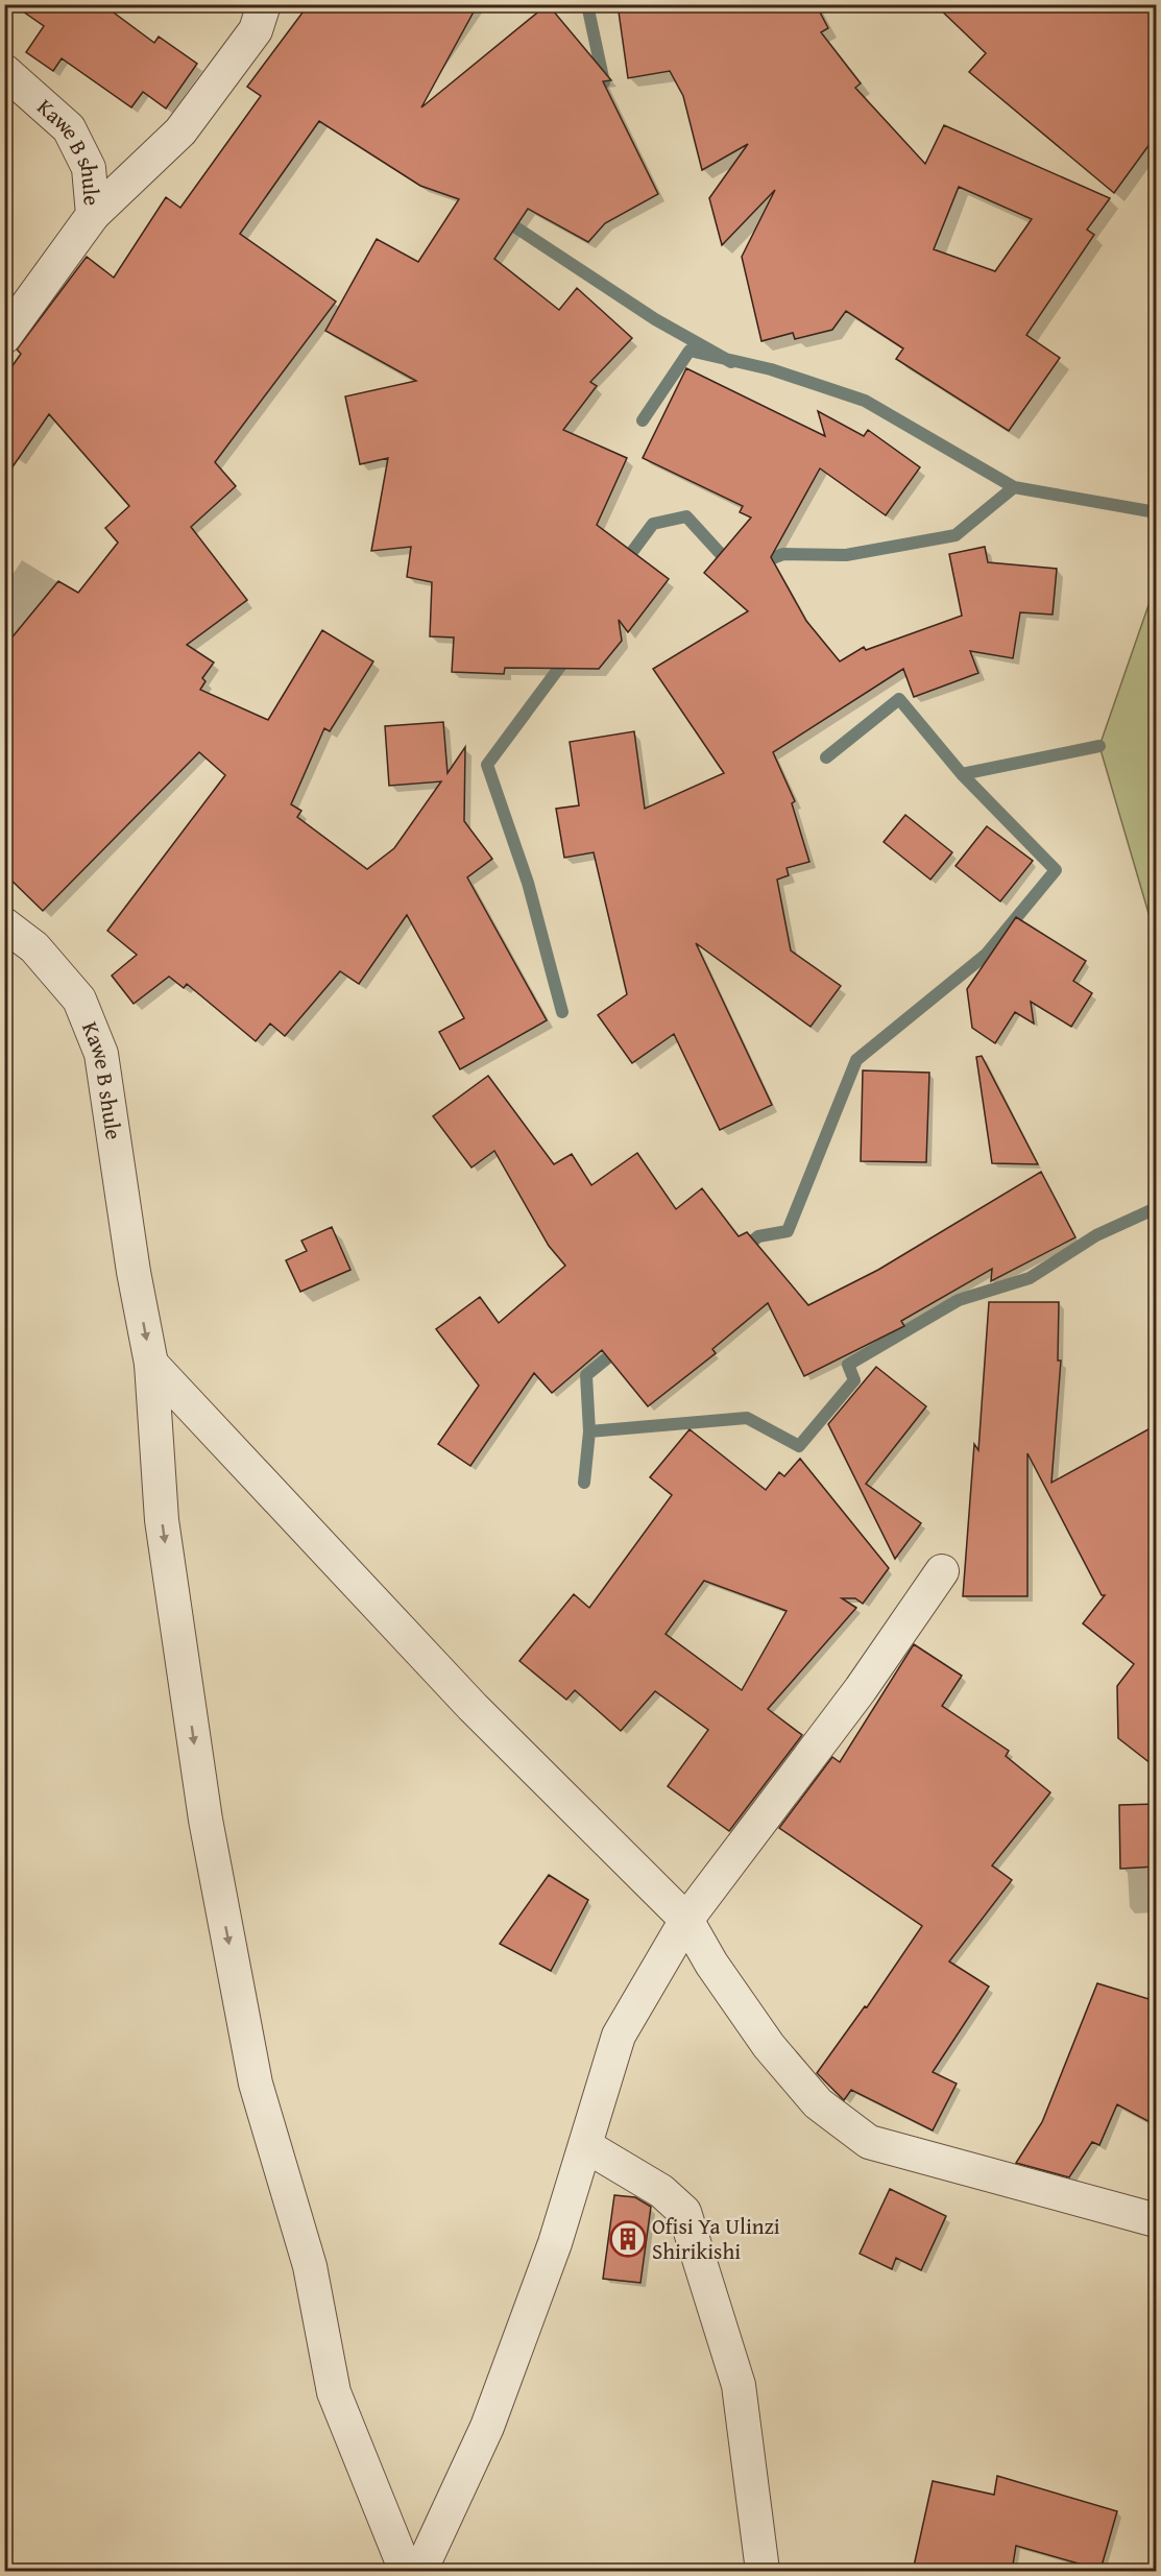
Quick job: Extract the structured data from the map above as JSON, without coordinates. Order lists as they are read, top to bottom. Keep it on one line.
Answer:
{"streets":{"street":["Kawe B shule"]},"one_way":["Kawe B shule"],"places":{"building":["Ofisi Ya Ulinzi Shirikishi"]}}
